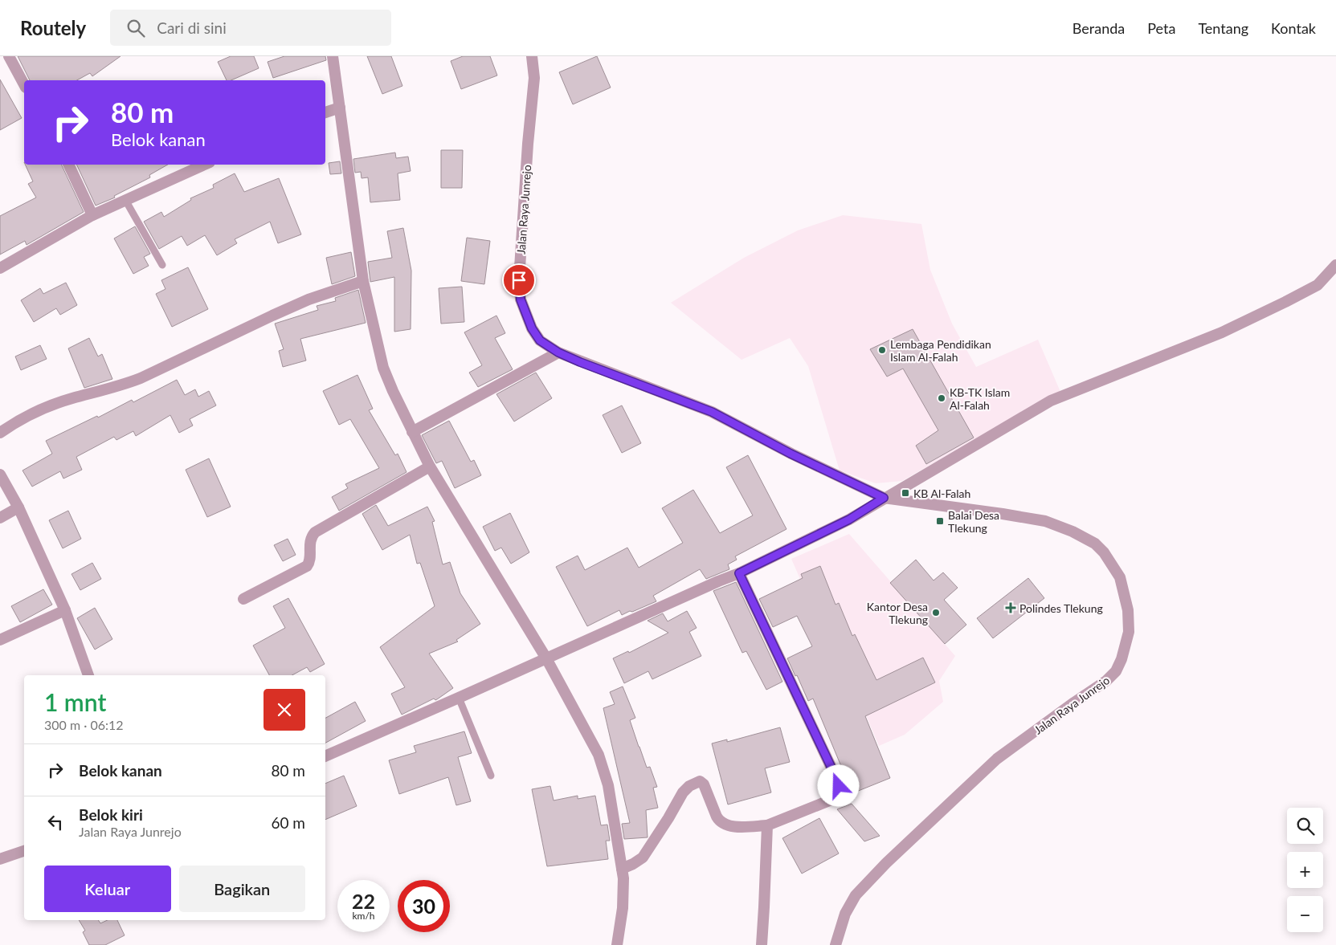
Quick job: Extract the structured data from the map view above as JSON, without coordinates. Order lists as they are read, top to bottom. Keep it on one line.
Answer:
{"streets":{"street":["Jalan Raya Junrejo"]},"places":{"other":["Lembaga Pendidikan Islam Al-Falah","KB-TK Islam Al-Falah","Kantor Desa Tlekung"],"transit":["KB Al-Falah","Balai Desa Tlekung"],"health":["Polindes Tlekung"]},"page":{"header":"Routely","search":"Cari di sini","nav":["Beranda","Peta","Tentang","Kontak"],"turn":["80 m","Belok kanan"],"heading":["1 mnt","300 m · 06:12"],"list":[{"name":"Belok kanan","value":"80 m"},{"name":"Belok kiri","note":"Jalan Raya Junrejo","value":"60 m"}],"map_buttons":["+","−"],"buttons":["Keluar","Bagikan"],"speed":"22 km/h","limit":"30"}}
